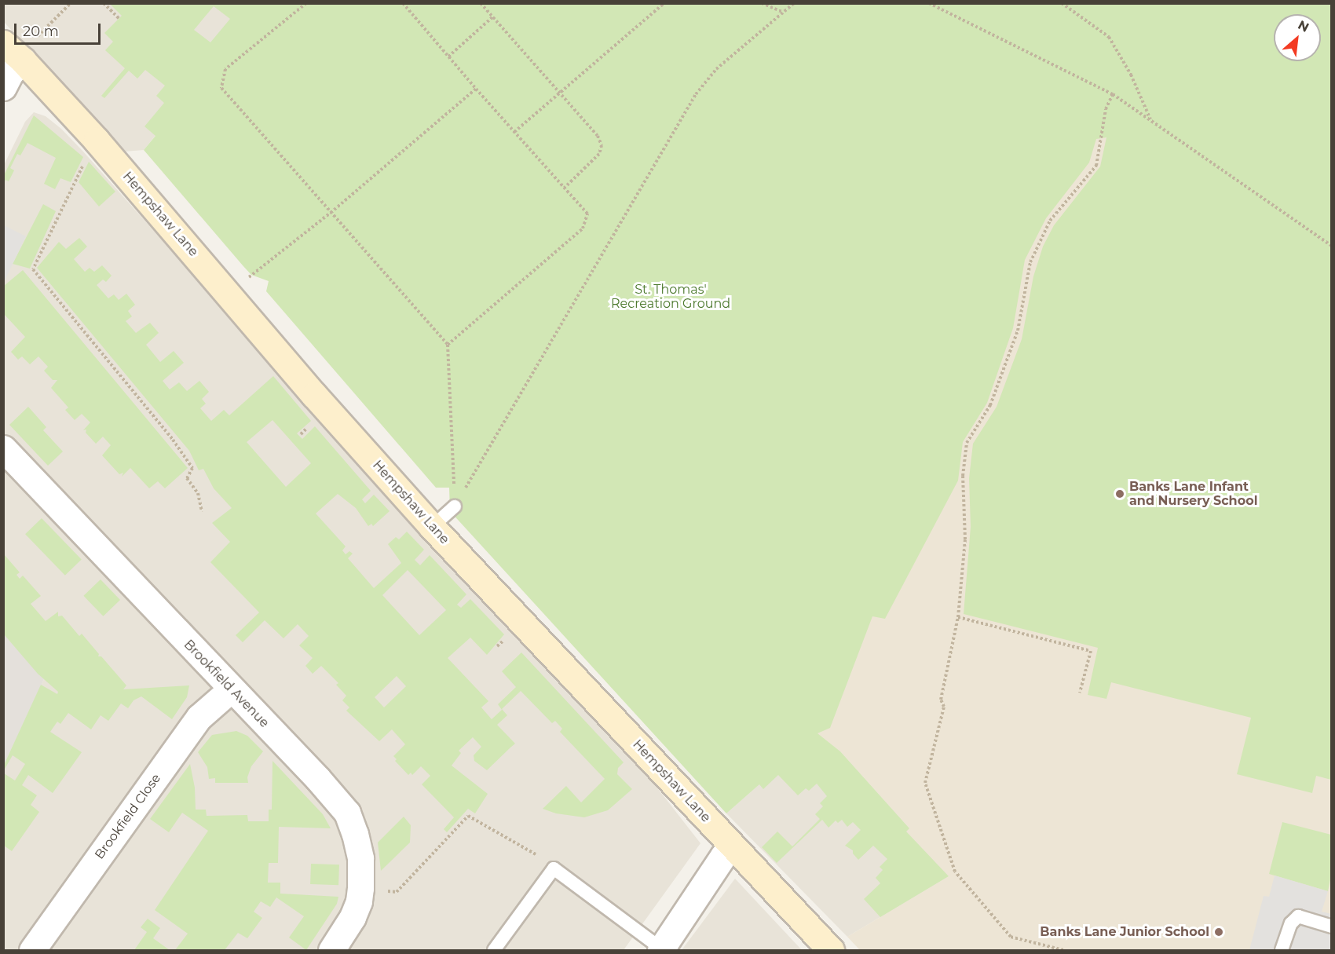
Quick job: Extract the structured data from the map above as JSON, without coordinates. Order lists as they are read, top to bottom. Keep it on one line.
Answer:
{"streets":{"street":["Hempshaw Lane","Brookfield Avenue","Brookfield Close"]},"crossings":[["Brookfield Avenue","Brookfield Close"]],"parks":["St. Thomas' Recreation Ground"],"places":["Banks Lane Infant and Nursery School","Banks Lane Junior School"],"scale_bar":"20 m","north":"top right"}
